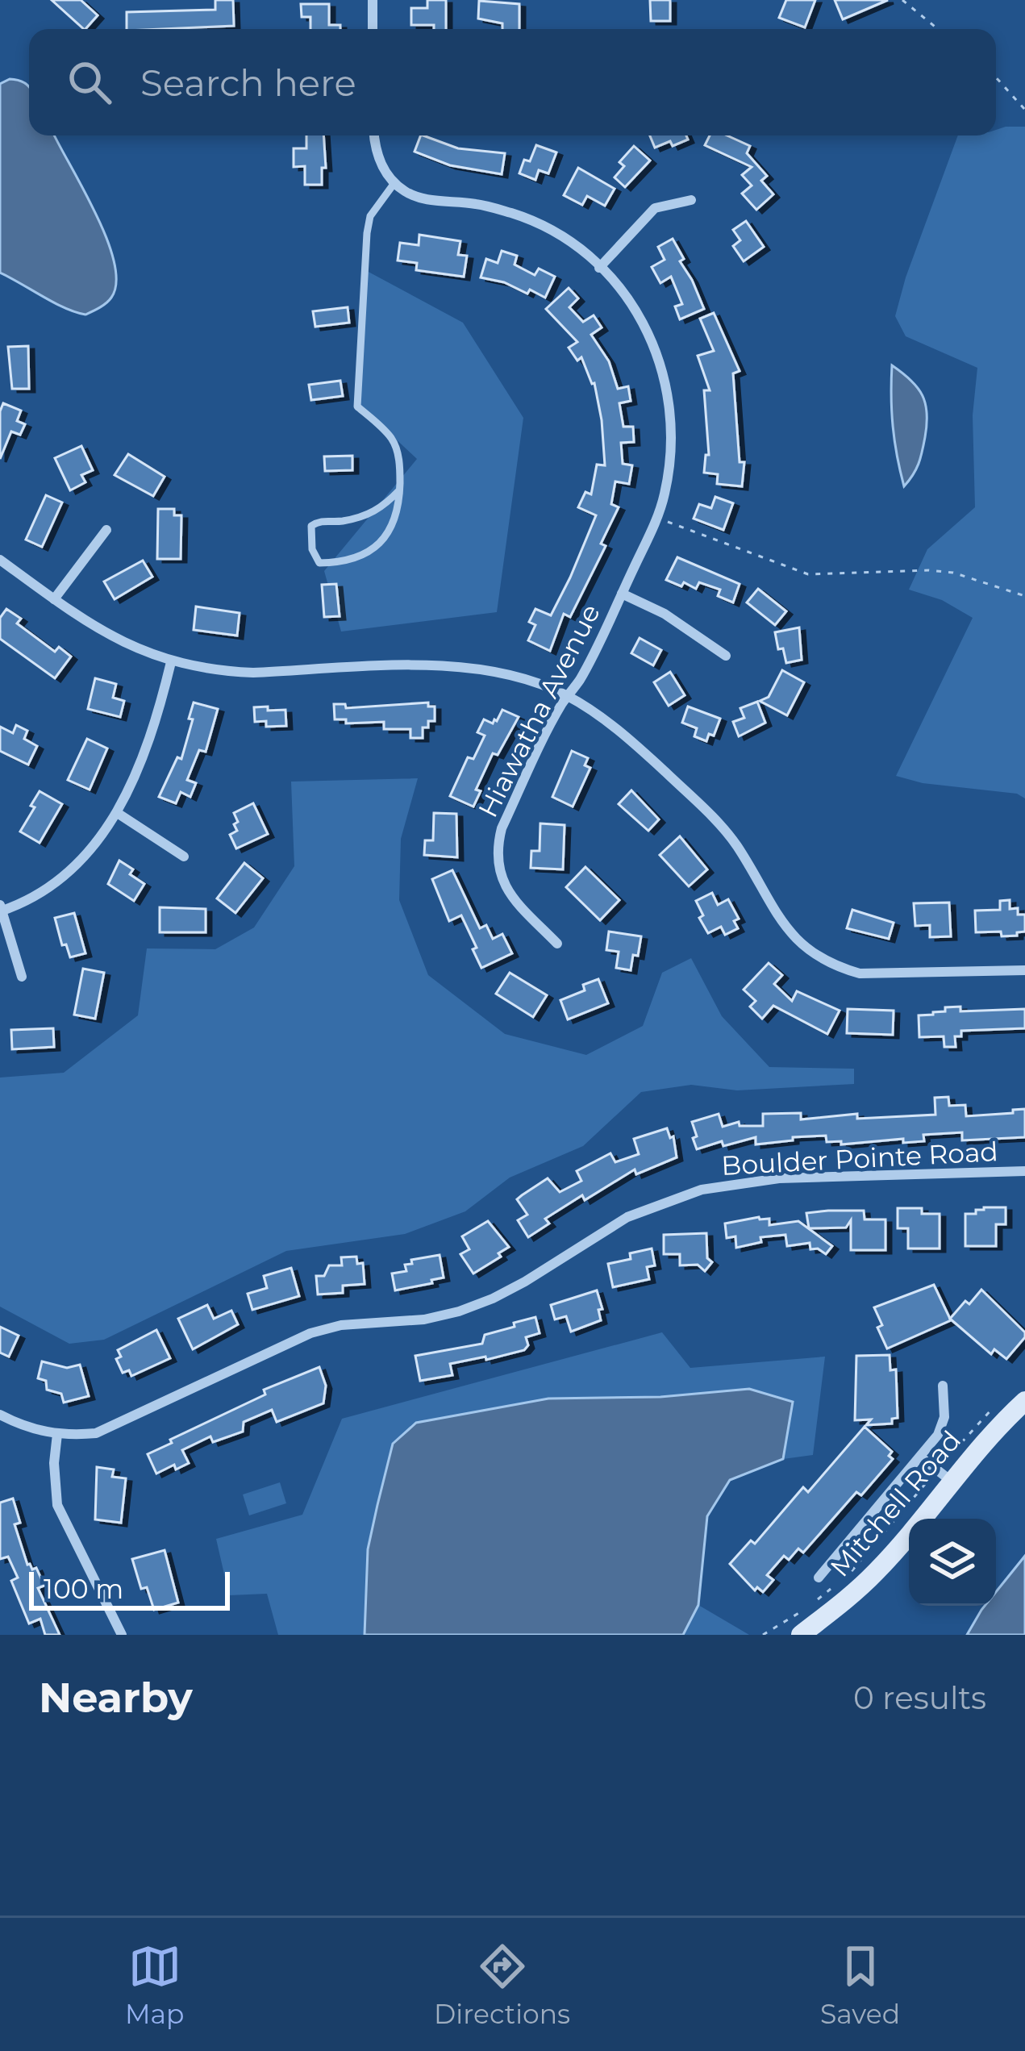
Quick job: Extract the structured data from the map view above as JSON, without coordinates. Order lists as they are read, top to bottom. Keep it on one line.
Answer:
{"streets":{"main road":["Mitchell Road"],"street":["Hiawatha Avenue","Boulder Pointe Road"]},"scale_bar":"100 m","page":{"search":"Search here","scale":"100 m","heading":["Nearby","0 results"],"nav":["Map","Directions","Saved"]}}
